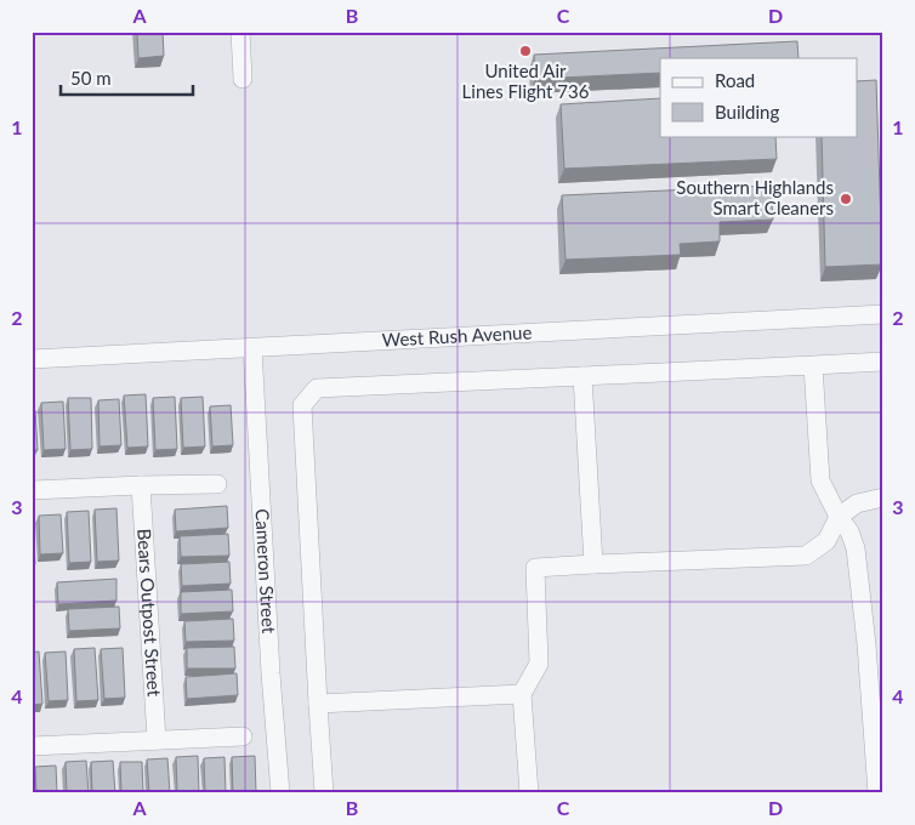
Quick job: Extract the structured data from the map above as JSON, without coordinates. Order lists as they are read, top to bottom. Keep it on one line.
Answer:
{"streets":{"street":["West Rush Avenue","Cameron Street","Bears Outpost Street"]},"crossings":[["West Rush Avenue","Cameron Street"]],"places":["United Air Lines Flight 736","Southern Highlands Smart Cleaners"],"legend":["Road","Building"],"scale_bar":"50 m","grid":{"columns":["A","B","C","D"],"rows":["1","2","3","4"]}}
